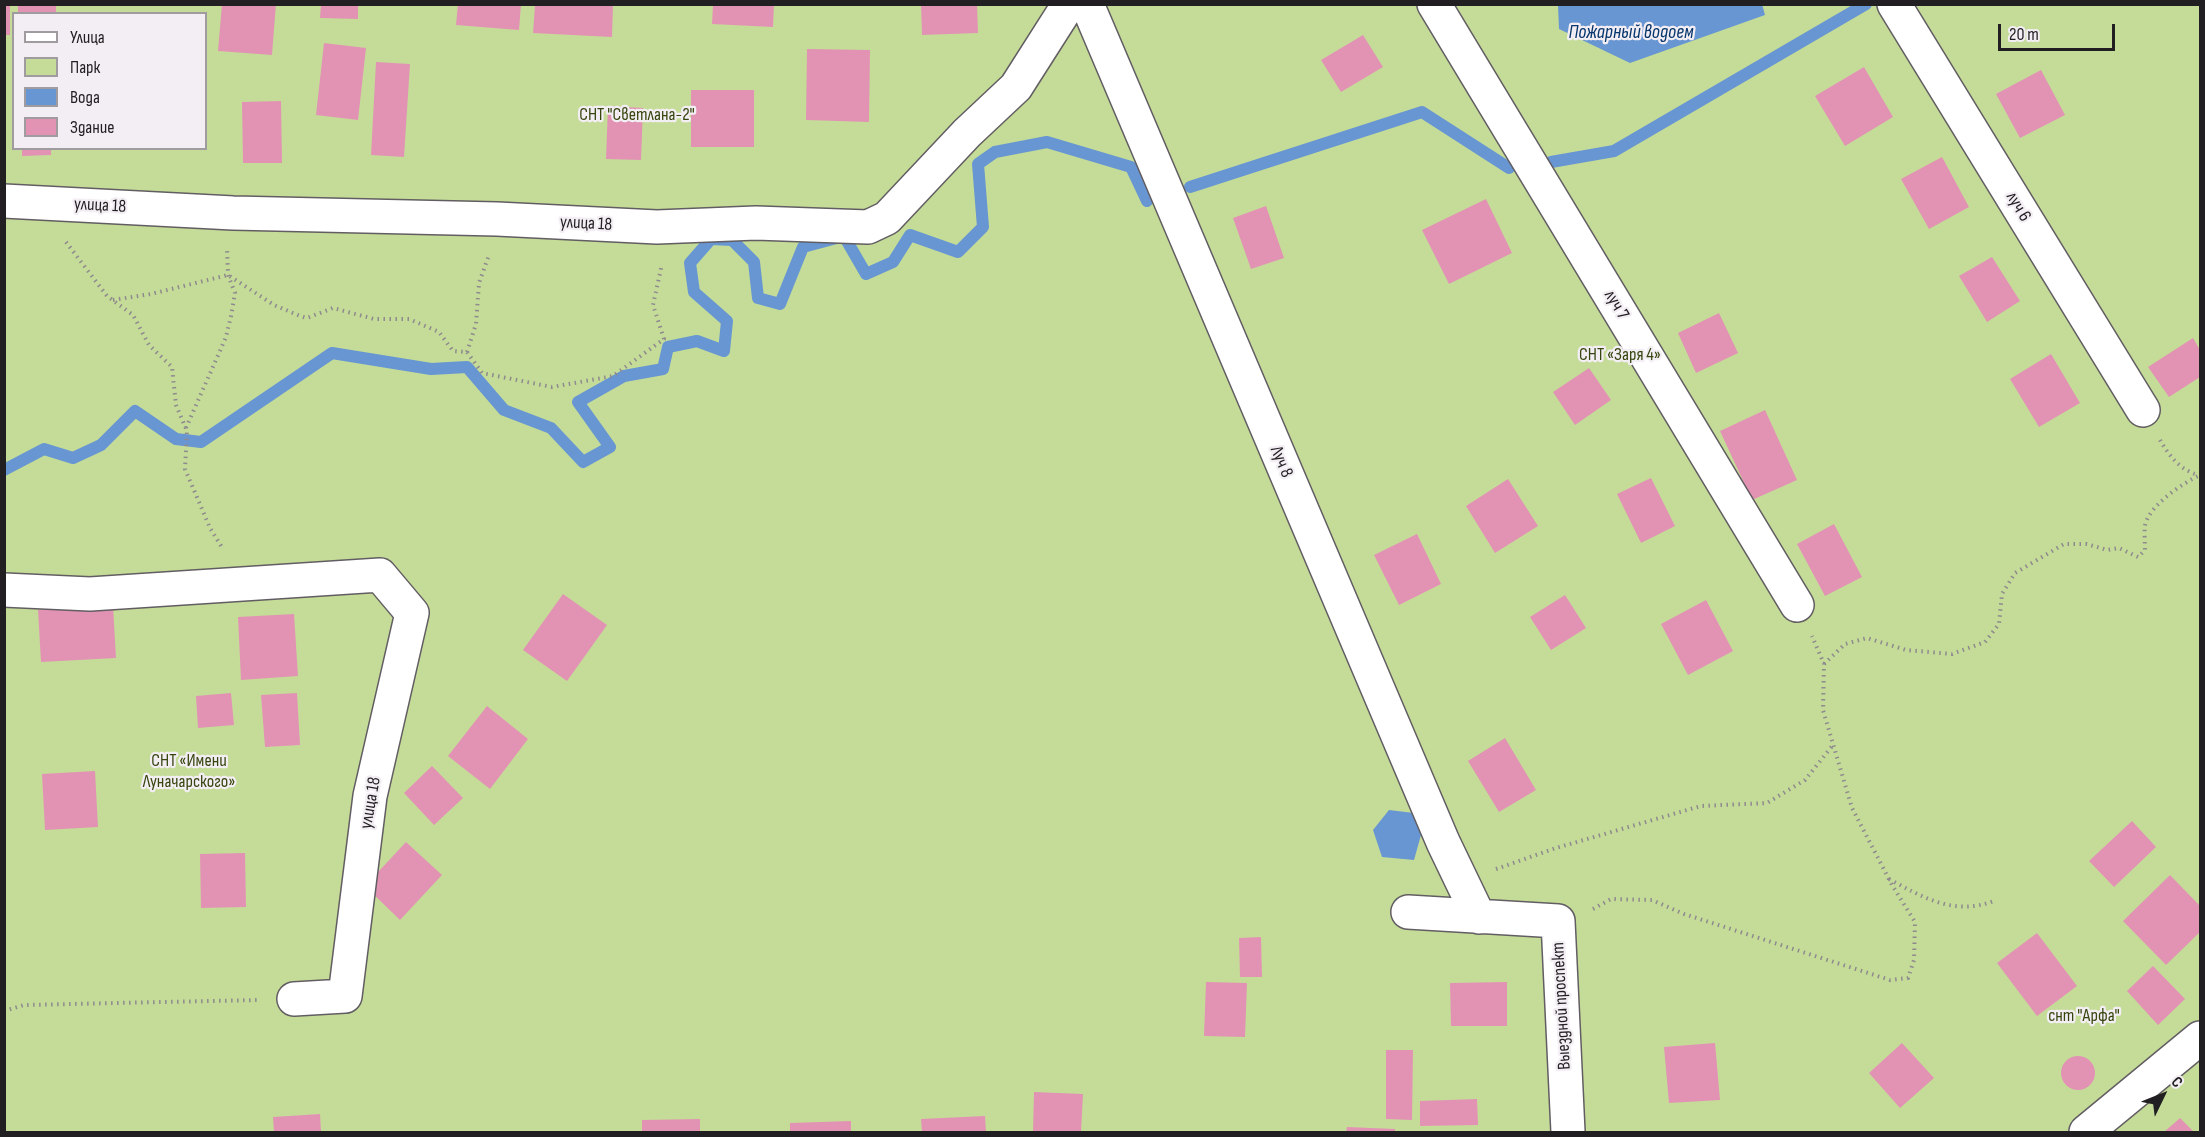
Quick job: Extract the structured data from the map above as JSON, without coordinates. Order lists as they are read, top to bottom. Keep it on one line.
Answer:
{"streets":{"street":["улица 18","луч 6","луч 7","Луч 8","Выездной проспект"]},"crossings":[["улица 18","Луч 8"],["Луч 8","Выездной проспект"]],"water":["Пожарный водоем"],"parks":["СНТ \"Светлана-2\"","СНТ «Заря 4»","СНТ «Имени Луначарского»","снт \"Арфа\""],"legend":["Улица","Парк","Вода","Здание"],"scale_bar":"20 m","north":"top right"}
